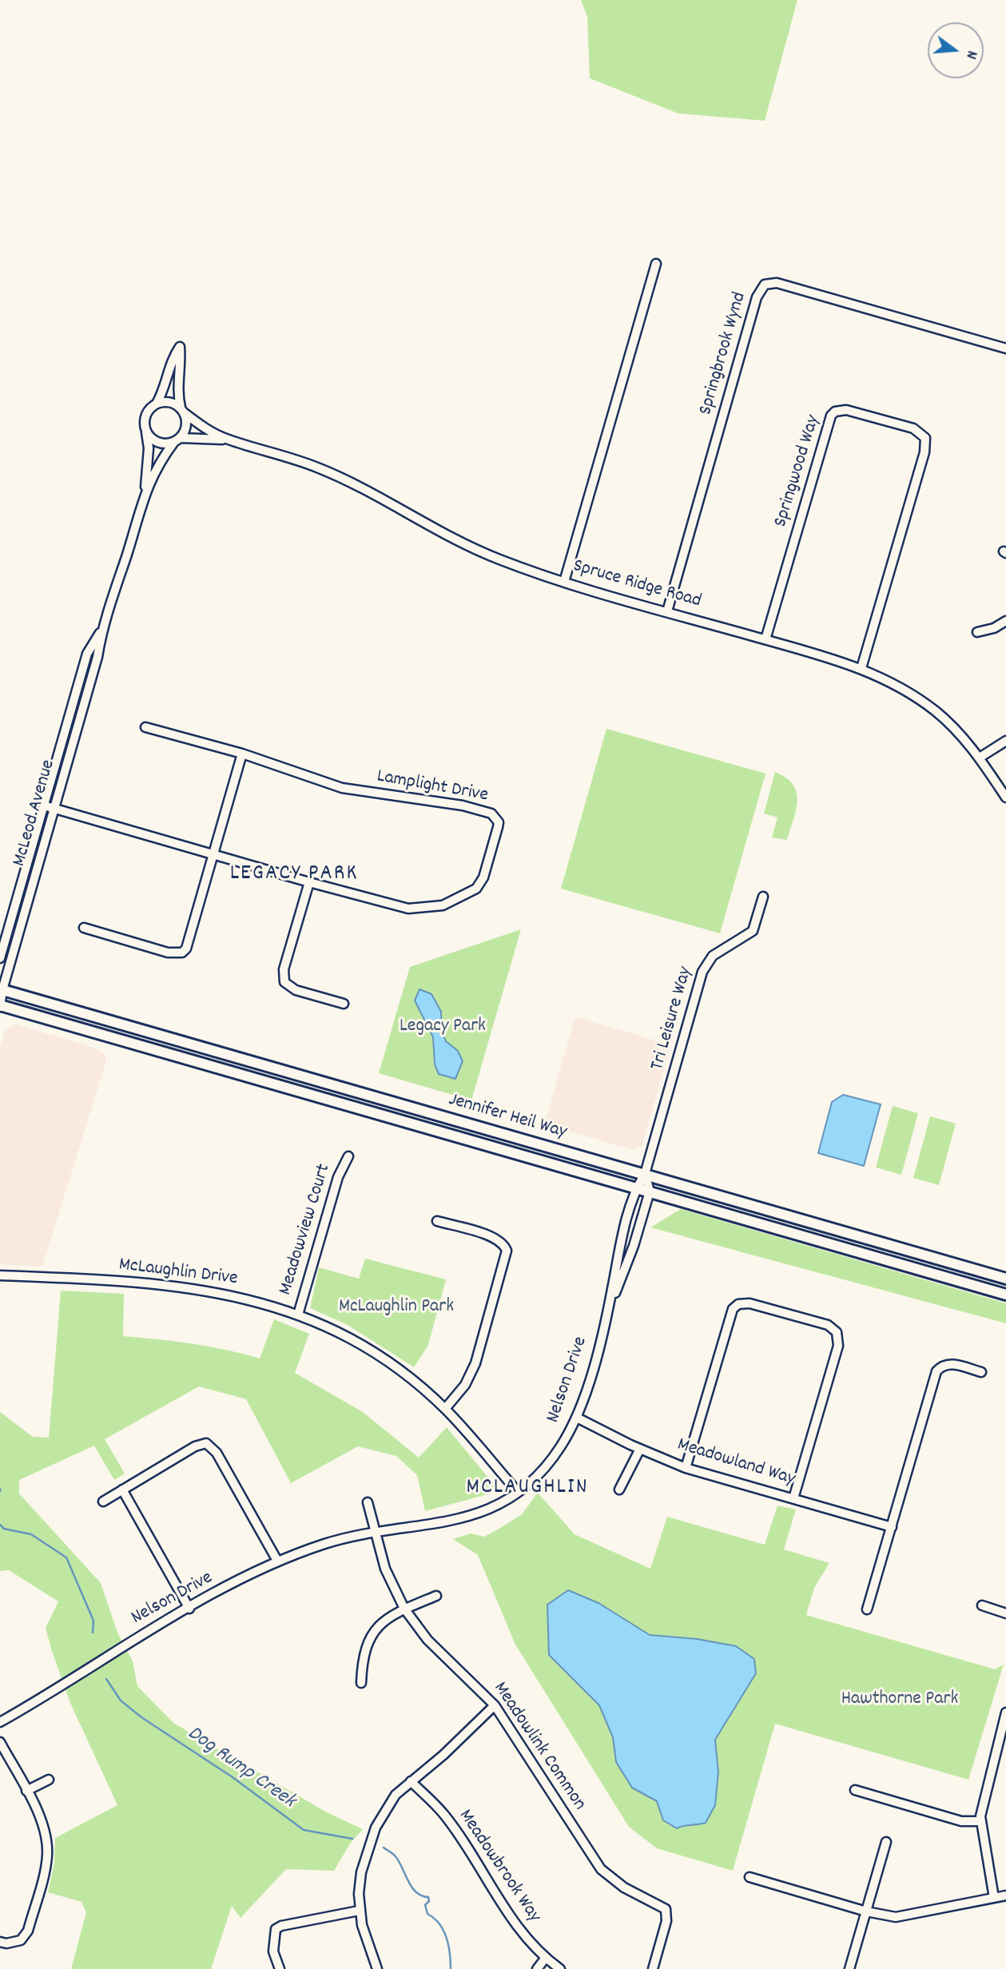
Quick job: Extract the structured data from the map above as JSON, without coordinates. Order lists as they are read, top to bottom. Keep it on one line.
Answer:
{"streets":{"main road":["Jennifer Heil Way"],"street":["Springbrook Wynd","Springwood Way","Spruce Ridge Road","Lamplight Drive","McLeod Avenue","Tri Leisure Way","Meadowview Court","McLaughlin Drive","Nelson Drive","Meadowland Way","Meadowlink Common","Meadowbrook Way"]},"crossings":[["Springbrook Wynd","Spruce Ridge Road"],["Springwood Way","Spruce Ridge Road"],["Spruce Ridge Road","McLeod Avenue"],["Lamplight Drive","McLeod Avenue"],["McLeod Avenue","Jennifer Heil Way"],["Tri Leisure Way","Jennifer Heil Way"],["Tri Leisure Way","Nelson Drive"],["Jennifer Heil Way","Nelson Drive"],["Meadowview Court","McLaughlin Drive"],["McLaughlin Drive","Nelson Drive"],["Nelson Drive","Meadowland Way"],["Nelson Drive","Meadowlink Common"]],"districts":["LEGACY PARK","MCLAUGHLIN"],"water":["Dog Rump Creek"],"parks":["Legacy Park","McLaughlin Park","Hawthorne Park"],"north":"right"}
